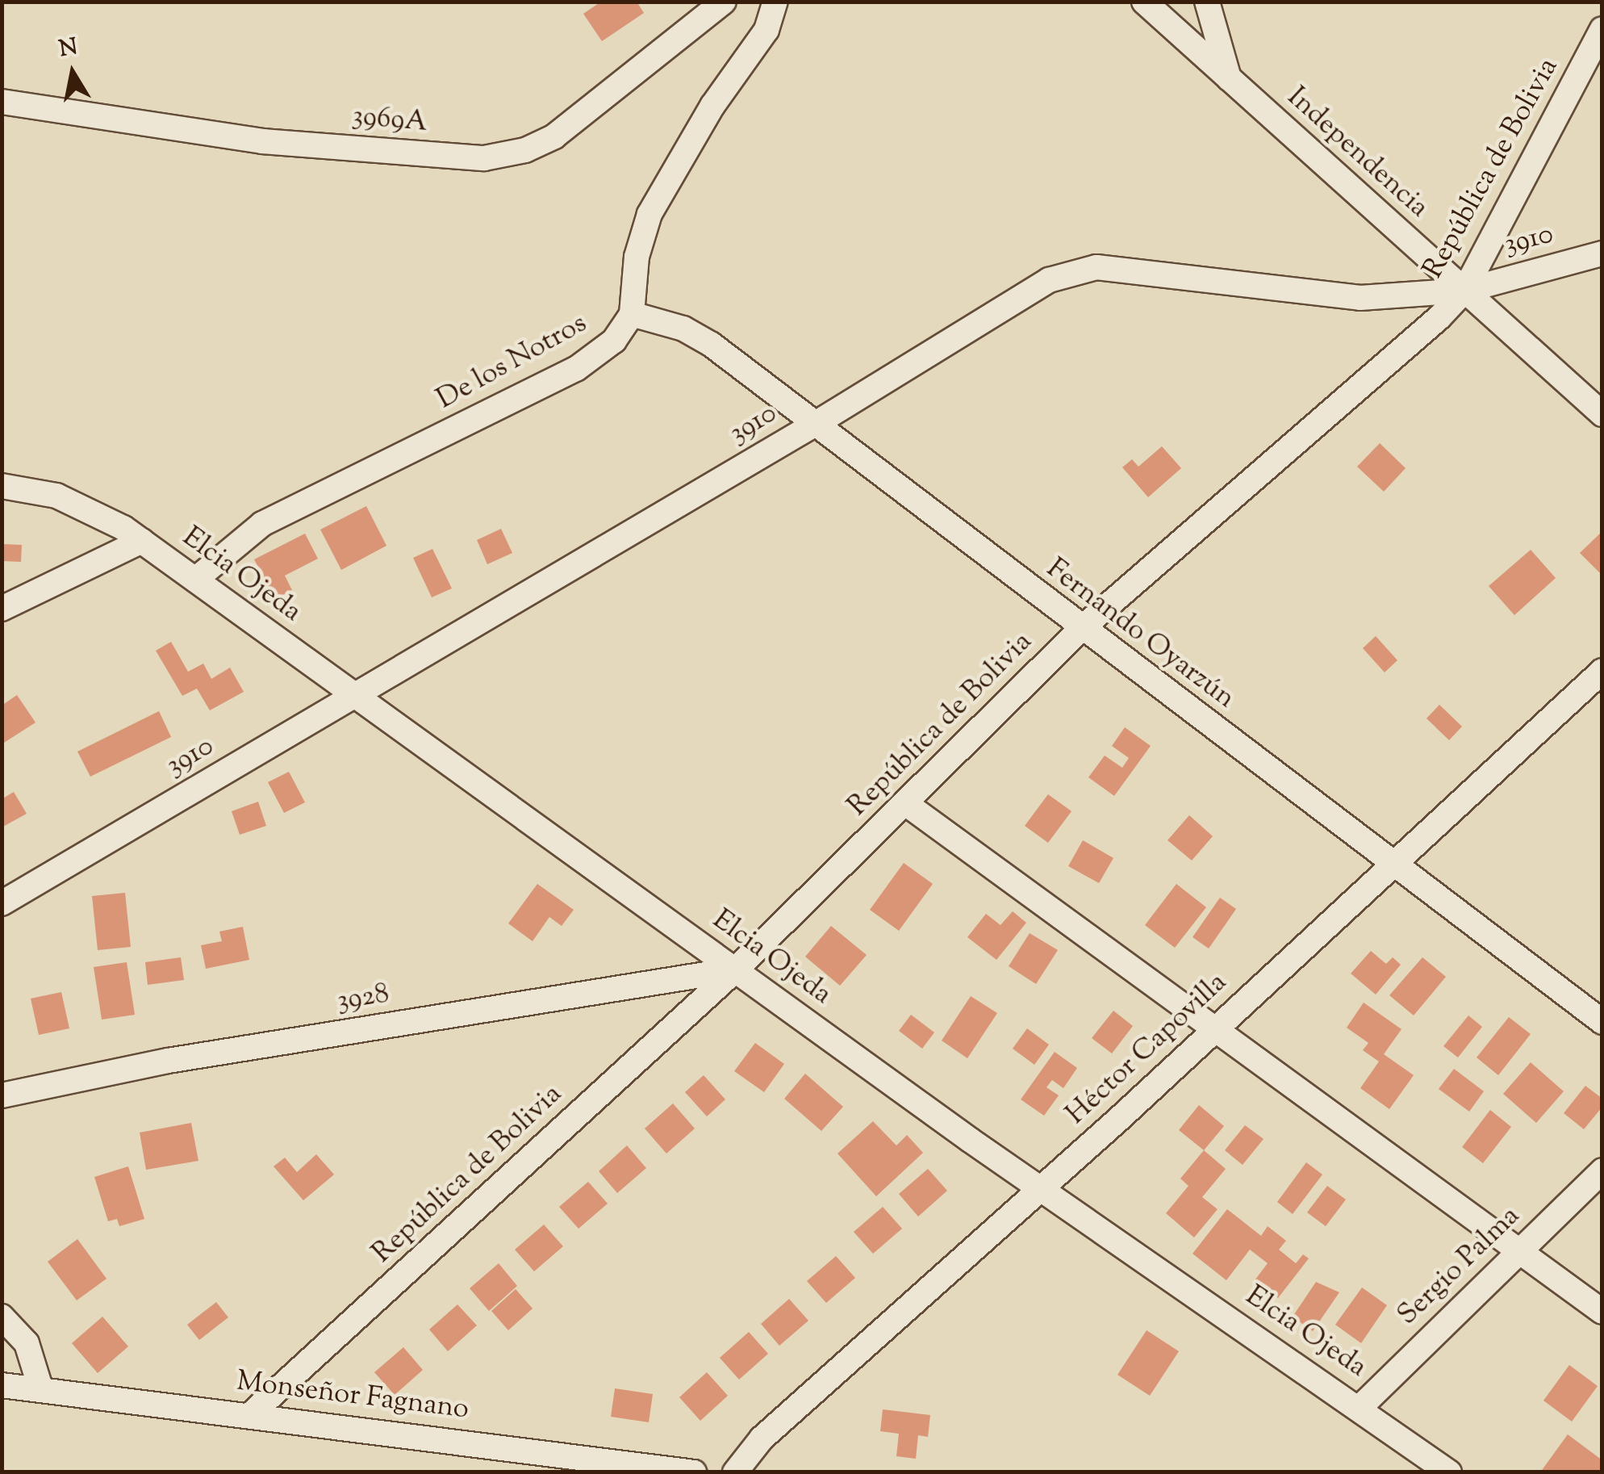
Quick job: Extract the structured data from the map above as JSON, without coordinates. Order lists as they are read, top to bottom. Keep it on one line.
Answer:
{"streets":{"street":["3969A","Independencia","República de Bolivia","3910","De los Notros","Elcia Ojeda","Fernando Oyarzún","3928","Héctor Capovilla","Sergio Palma","Monseñor Fagnano"]},"crossings":[["Independencia","República de Bolivia"],["Independencia","3910"],["República de Bolivia","3910"],["República de Bolivia","Elcia Ojeda"],["República de Bolivia","Fernando Oyarzún"],["República de Bolivia","3928"],["República de Bolivia","Monseñor Fagnano"],["3910","Elcia Ojeda"],["3910","Fernando Oyarzún"],["De los Notros","Elcia Ojeda"],["De los Notros","Fernando Oyarzún"],["Elcia Ojeda","3928"],["Elcia Ojeda","Héctor Capovilla"],["Elcia Ojeda","Sergio Palma"],["Fernando Oyarzún","Héctor Capovilla"]],"north":"top"}
